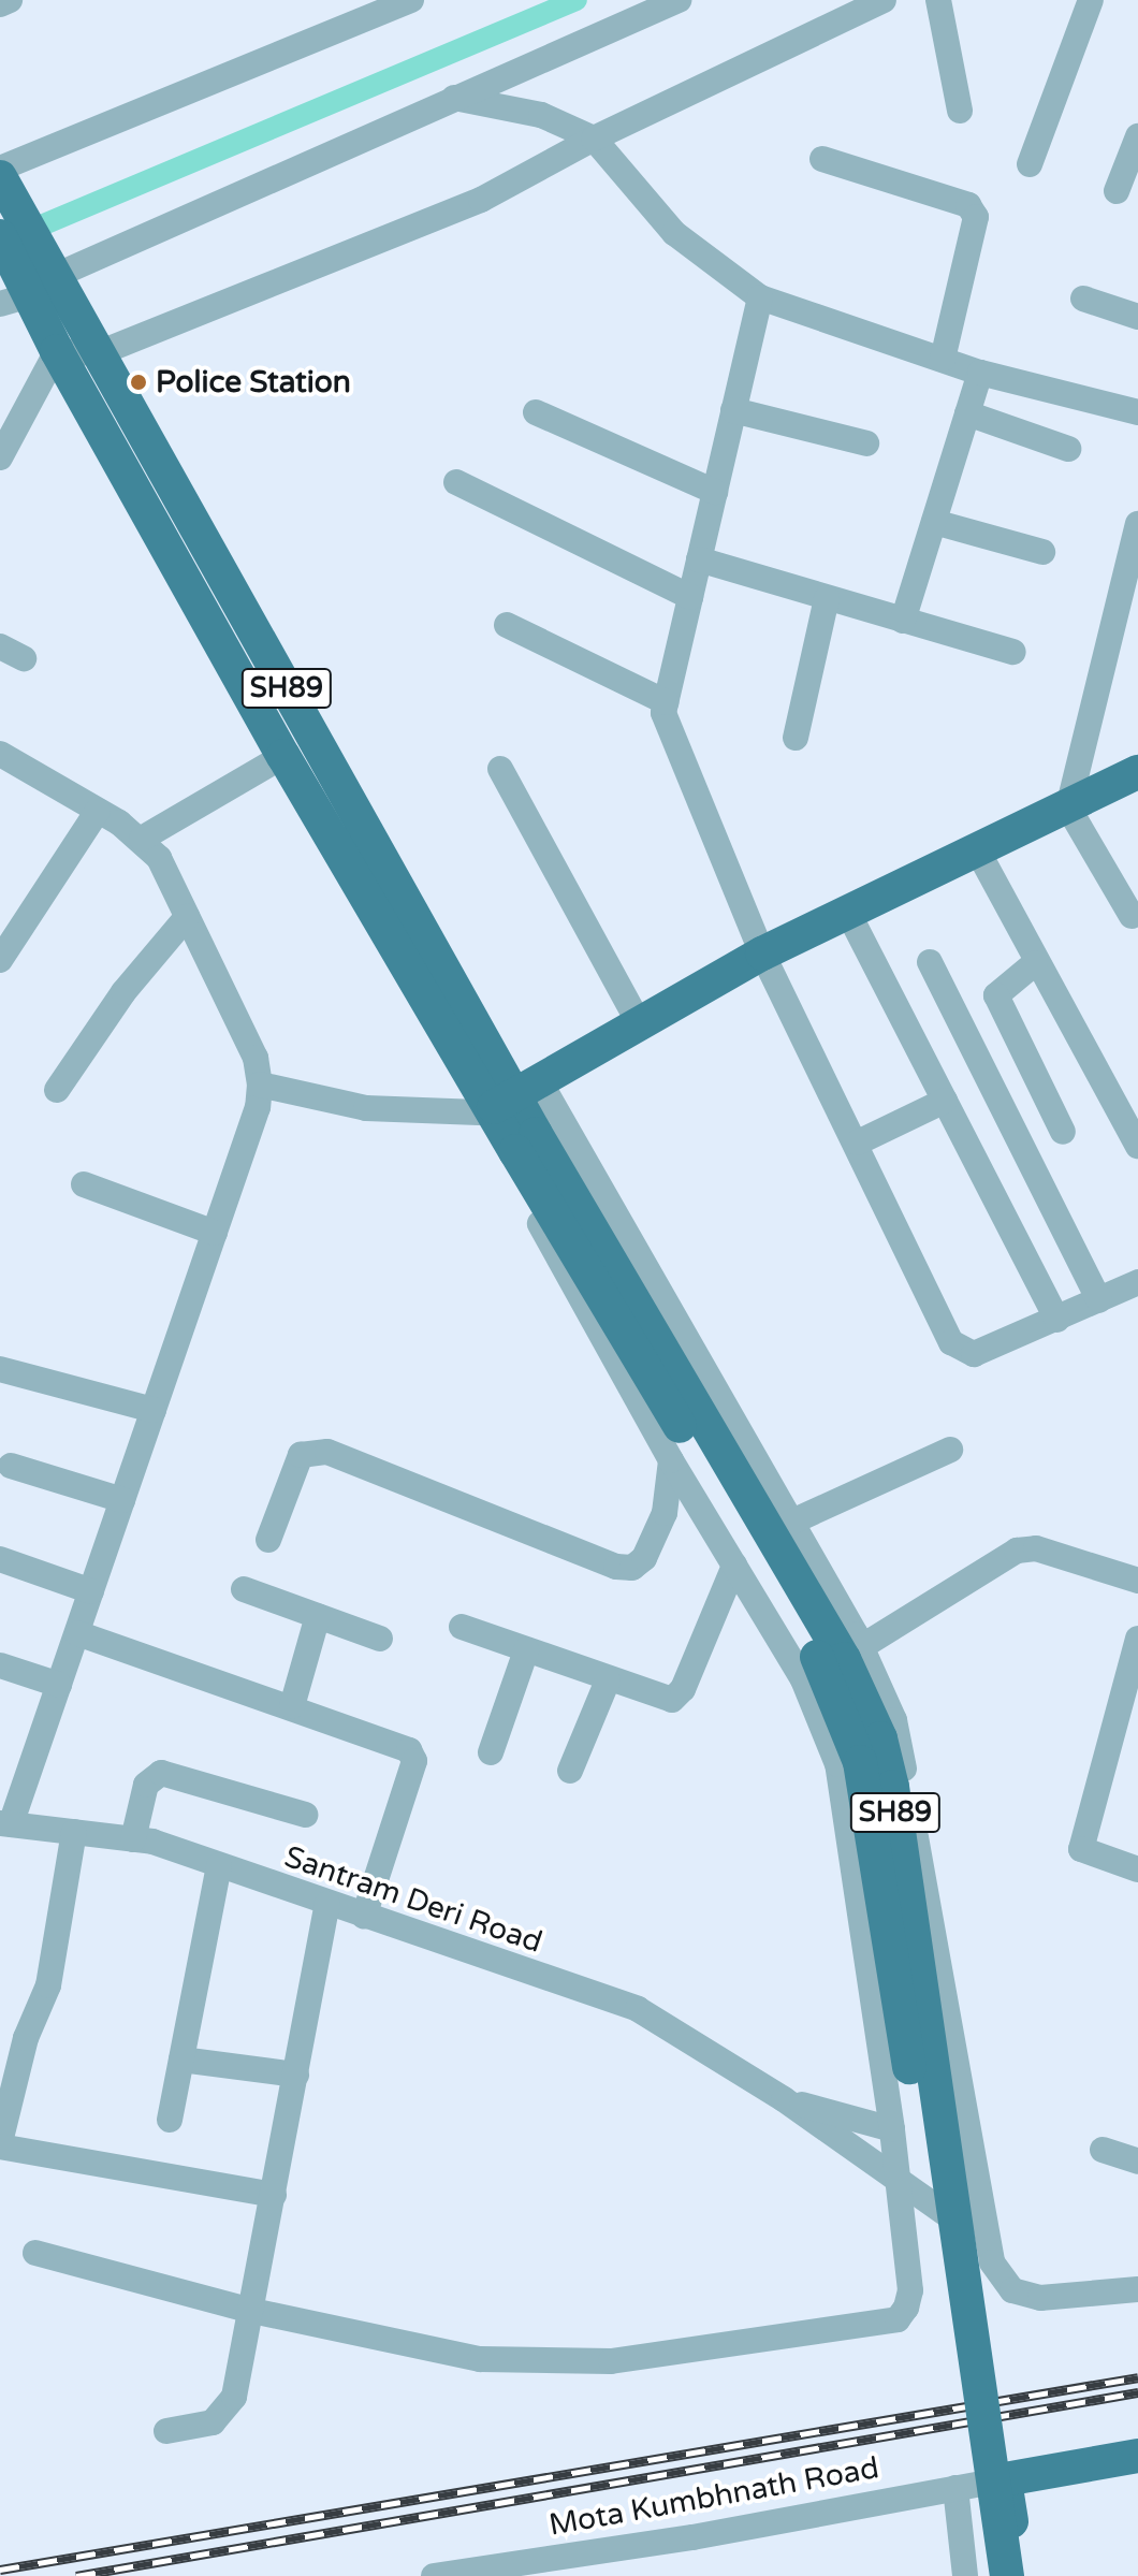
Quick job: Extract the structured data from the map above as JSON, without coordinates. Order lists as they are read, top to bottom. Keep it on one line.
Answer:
{"streets":{"main road":["SH89"],"street":["Santram Deri Road","Mota Kumbhnath Road"]},"places":["Police Station"]}
